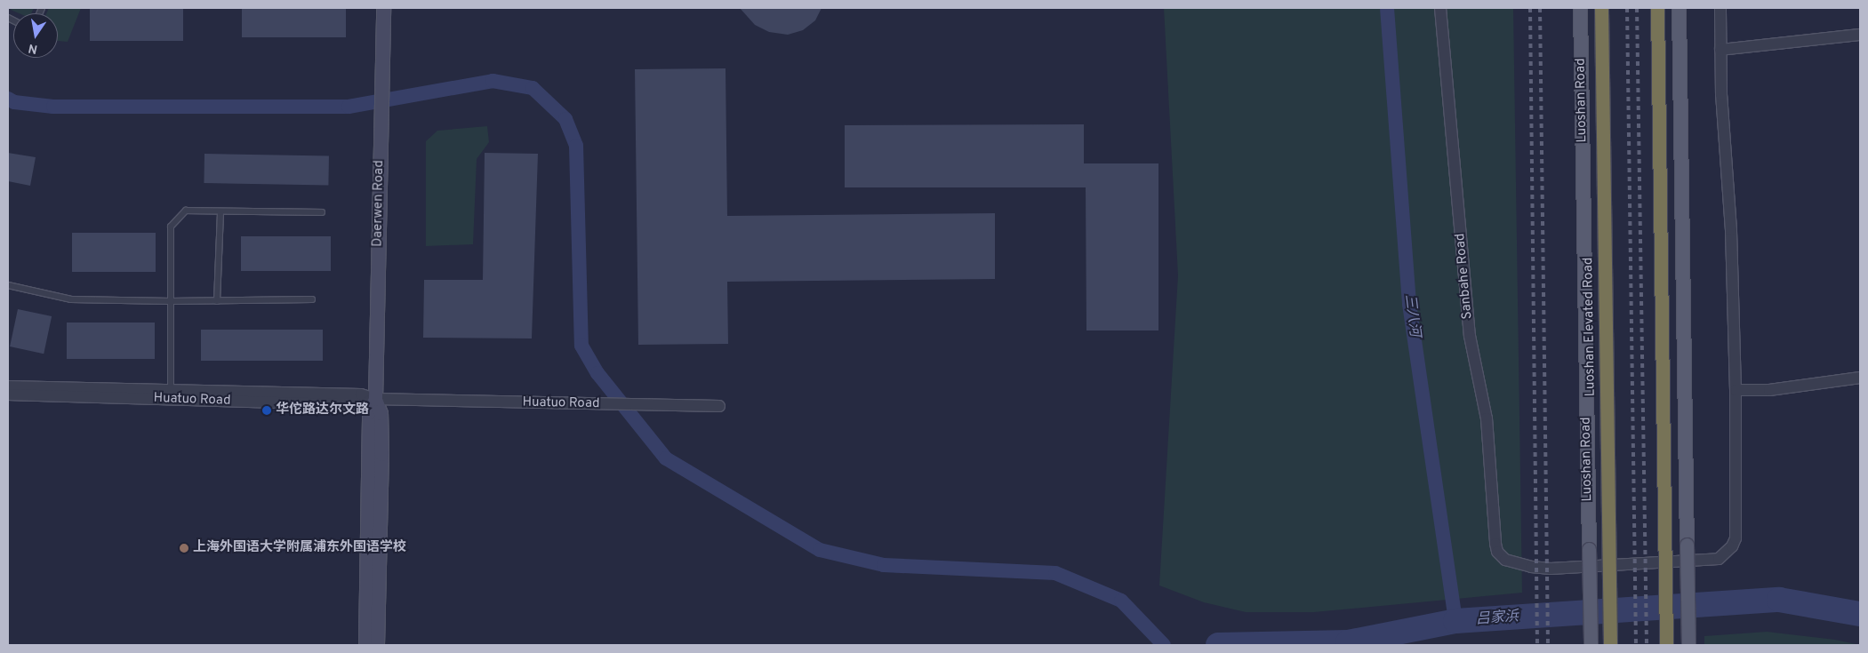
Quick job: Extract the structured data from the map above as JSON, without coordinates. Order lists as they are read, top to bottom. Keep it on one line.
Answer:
{"streets":{"highway":["Luoshan Elevated Road"],"main road":["Luoshan Road"],"street":["Daerwen Road","Sanbahe Road","Huatuo Road"]},"crossings":[["Daerwen Road","Huatuo Road"]],"water":["三八河","吕家浜"],"places":["华佗路达尔文路","上海外国语大学附属浦东外国语学校"],"north":"bottom"}
